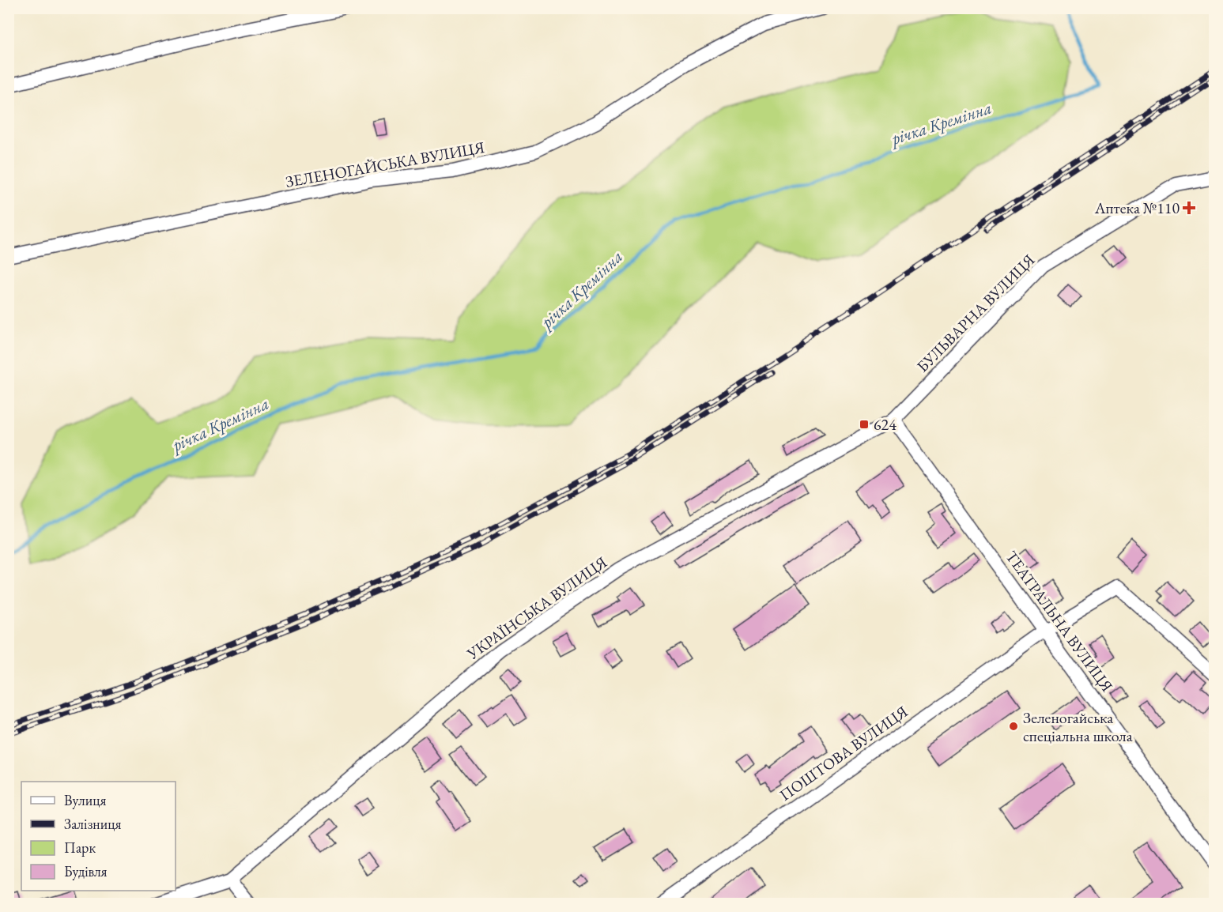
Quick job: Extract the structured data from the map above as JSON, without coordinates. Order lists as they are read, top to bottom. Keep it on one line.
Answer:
{"streets":{"street":["ЗЕЛЕНОГАЙСЬКА ВУЛИЦЯ","БУЛЬВАРНА ВУЛИЦЯ","УКРАЇНСЬКА ВУЛИЦЯ","ТЕАТРАЛЬНА ВУЛИЦЯ","ПОШТОВА ВУЛИЦЯ"]},"crossings":[["БУЛЬВАРНА ВУЛИЦЯ","УКРАЇНСЬКА ВУЛИЦЯ"],["БУЛЬВАРНА ВУЛИЦЯ","ТЕАТРАЛЬНА ВУЛИЦЯ"],["УКРАЇНСЬКА ВУЛИЦЯ","ТЕАТРАЛЬНА ВУЛИЦЯ"],["ТЕАТРАЛЬНА ВУЛИЦЯ","ПОШТОВА ВУЛИЦЯ"]],"water":["річка Кремінна"],"places":{"health":["Аптека №110"],"transit":["624"],"other":["Зеленогайська спеціальна школа"]},"legend":["Вулиця","Залізниця","Парк","Будівля"]}
